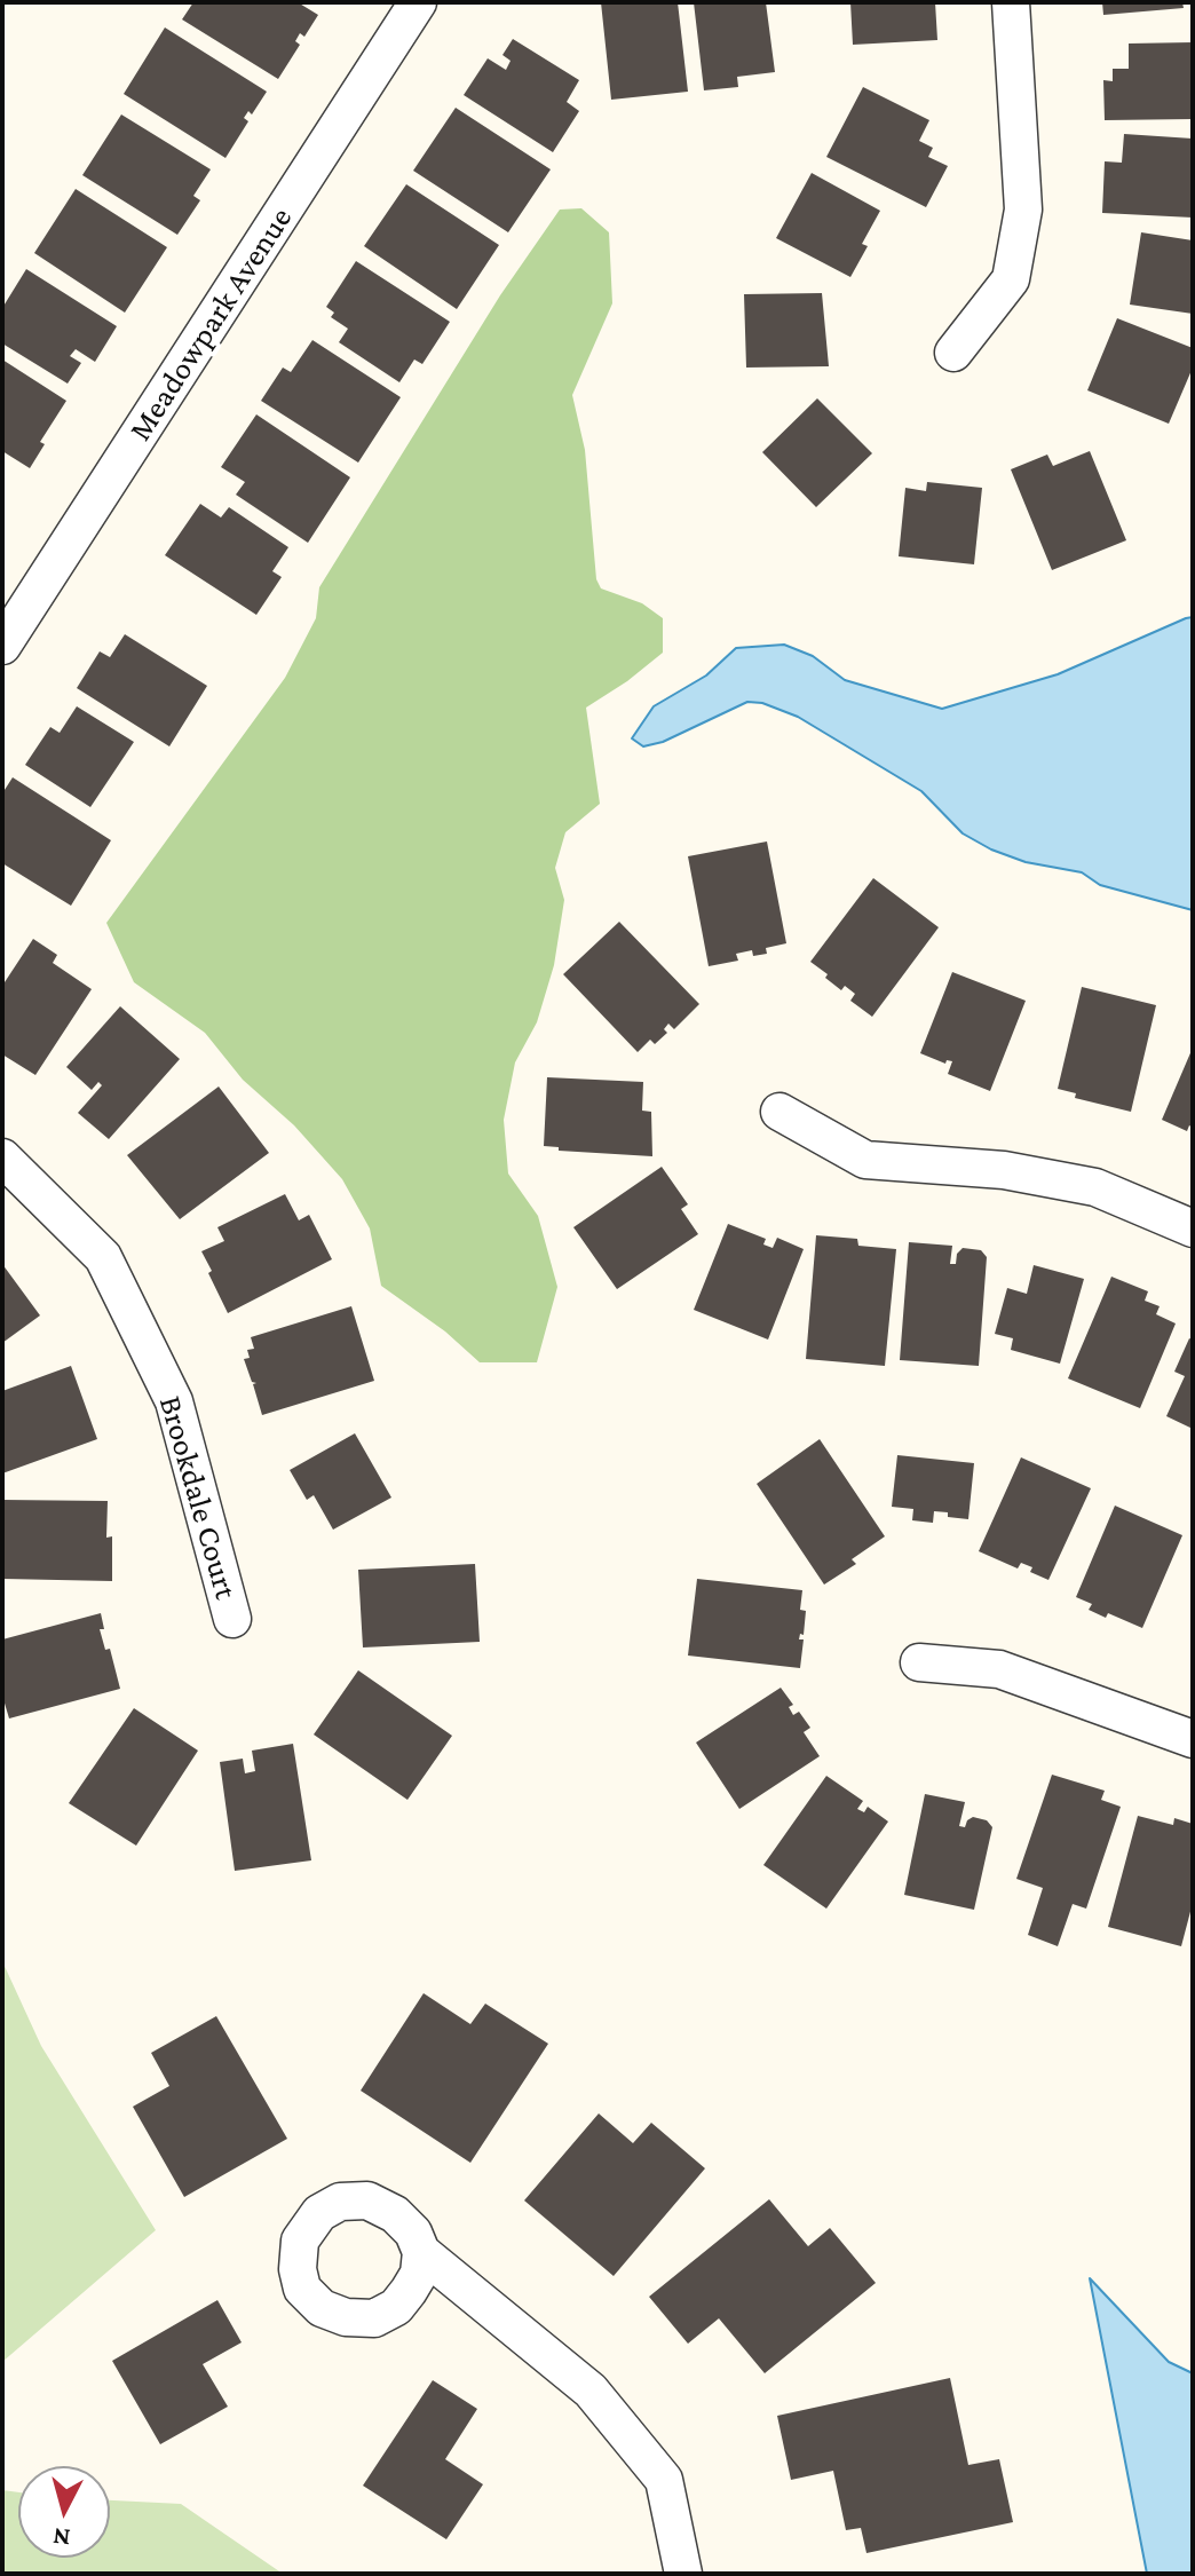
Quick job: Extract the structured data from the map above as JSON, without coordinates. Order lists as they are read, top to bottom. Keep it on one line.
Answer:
{"streets":{"street":["Meadowpark Avenue","Brookdale Court"]},"north":"bottom"}
